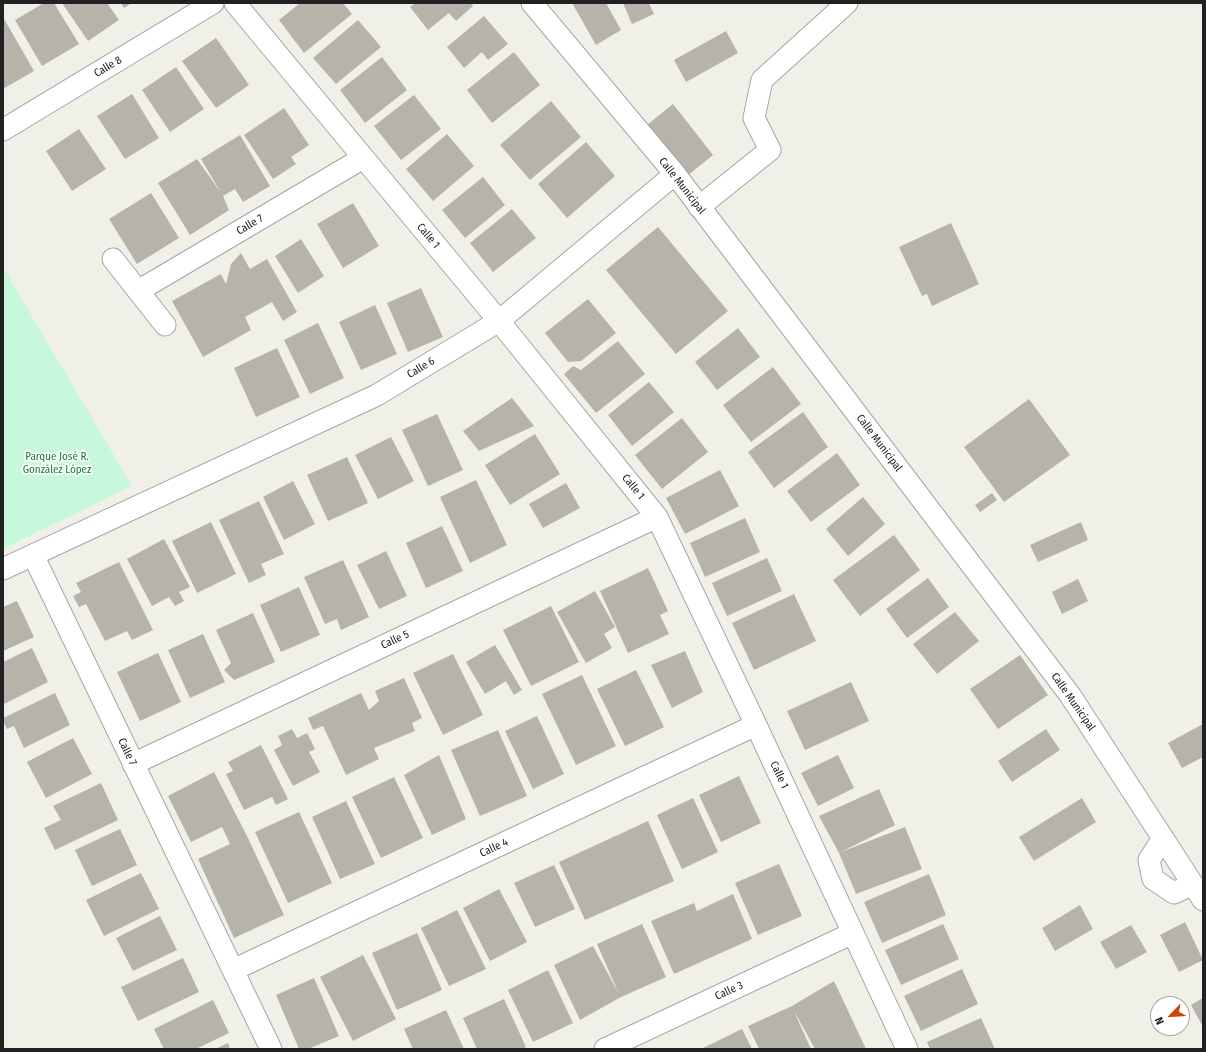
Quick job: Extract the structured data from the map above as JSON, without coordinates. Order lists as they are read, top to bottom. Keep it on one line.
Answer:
{"streets":{"street":["Calle 8","Calle Municipal","Calle 7","Calle 1","Calle 6","Calle 5","Calle 4","Calle 3"]},"crossings":[["Calle Municipal","Calle 6"],["Calle 7","Calle 1"],["Calle 7","Calle 6"],["Calle 7","Calle 5"],["Calle 7","Calle 4"],["Calle 1","Calle 6"],["Calle 1","Calle 5"],["Calle 1","Calle 4"],["Calle 1","Calle 3"]],"parks":["Parque José R. González López"],"north":"bottom left"}
